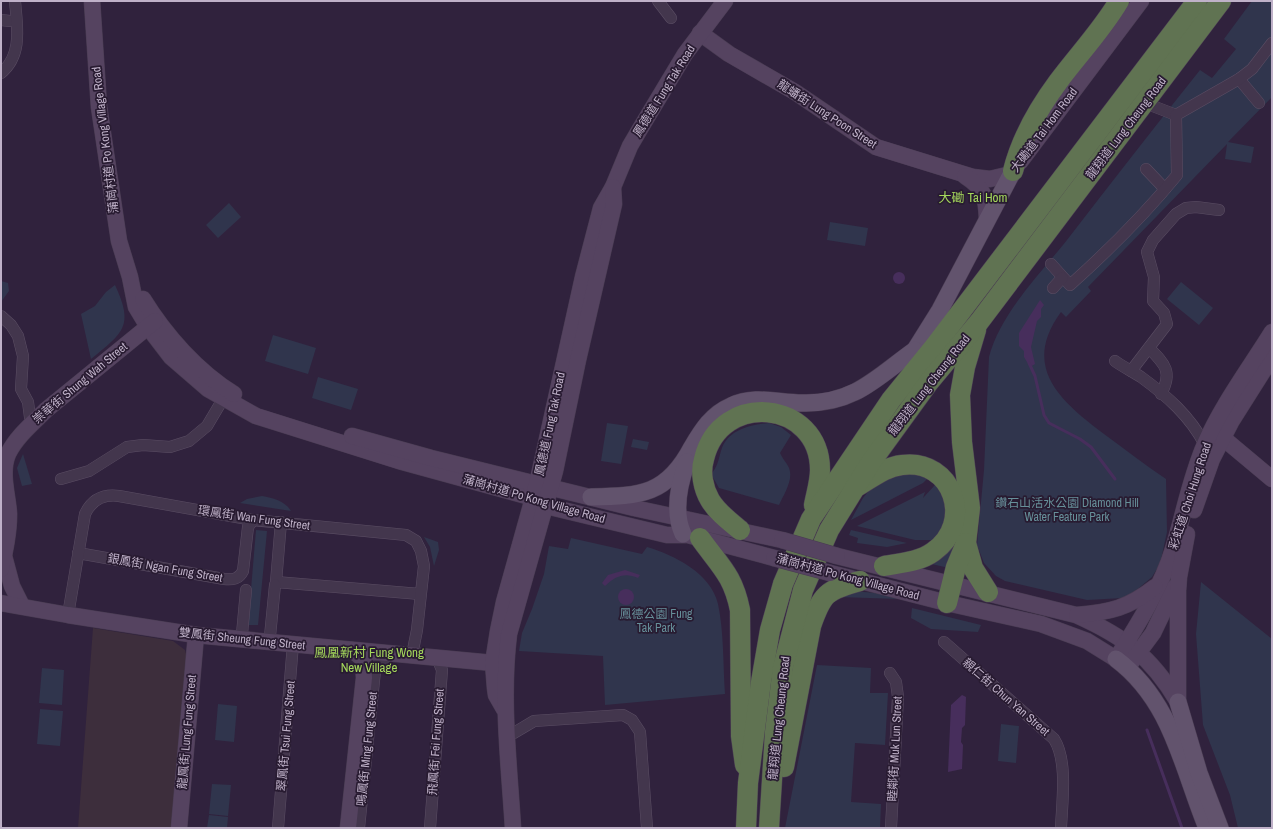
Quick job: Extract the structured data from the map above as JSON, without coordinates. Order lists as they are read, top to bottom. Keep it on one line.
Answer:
{"streets":{"highway":["龍翔道 Lung Cheung Road"],"main road":["鳳德道 Fung Tak Road","龍蟠街 Lung Poon Street","大磡道 Tai Hom Road","蒲崗村道 Po Kong Village Road","崇華街 Shung Wah Street","彩虹道 Choi Hung Road","雙鳳街 Sheung Fung Street","龍鳳街 Lung Fung Street","鳴鳳街 Ming Fung Street"],"street":["環鳳街 Wan Fung Street","銀鳳街 Ngan Fung Street","親仁街 Chun Yan Street","翠鳳街 Tsui Fung Street","飛鳳街 Fei Fung Street","睦鄰街 Muk Lun Street"]},"crossings":[["鳳德道 Fung Tak Road","龍蟠街 Lung Poon Street"],["鳳德道 Fung Tak Road","蒲崗村道 Po Kong Village Road"],["鳳德道 Fung Tak Road","雙鳳街 Sheung Fung Street"],["龍蟠街 Lung Poon Street","大磡道 Tai Hom Road"],["龍翔道 Lung Cheung Road","大磡道 Tai Hom Road"],["蒲崗村道 Po Kong Village Road","崇華街 Shung Wah Street"],["蒲崗村道 Po Kong Village Road","彩虹道 Choi Hung Road"],["環鳳街 Wan Fung Street","銀鳳街 Ngan Fung Street"],["環鳳街 Wan Fung Street","雙鳳街 Sheung Fung Street"],["雙鳳街 Sheung Fung Street","龍鳳街 Lung Fung Street"],["雙鳳街 Sheung Fung Street","翠鳳街 Tsui Fung Street"],["雙鳳街 Sheung Fung Street","飛鳳街 Fei Fung Street"],["雙鳳街 Sheung Fung Street","鳴鳳街 Ming Fung Street"]],"districts":["大磡 Tai Hom","鳳凰新村 Fung Wong New Village"],"parks":["鑽石山活水公園 Diamond Hill Water Feature Park","鳳德公園 Fung Tak Park"]}
